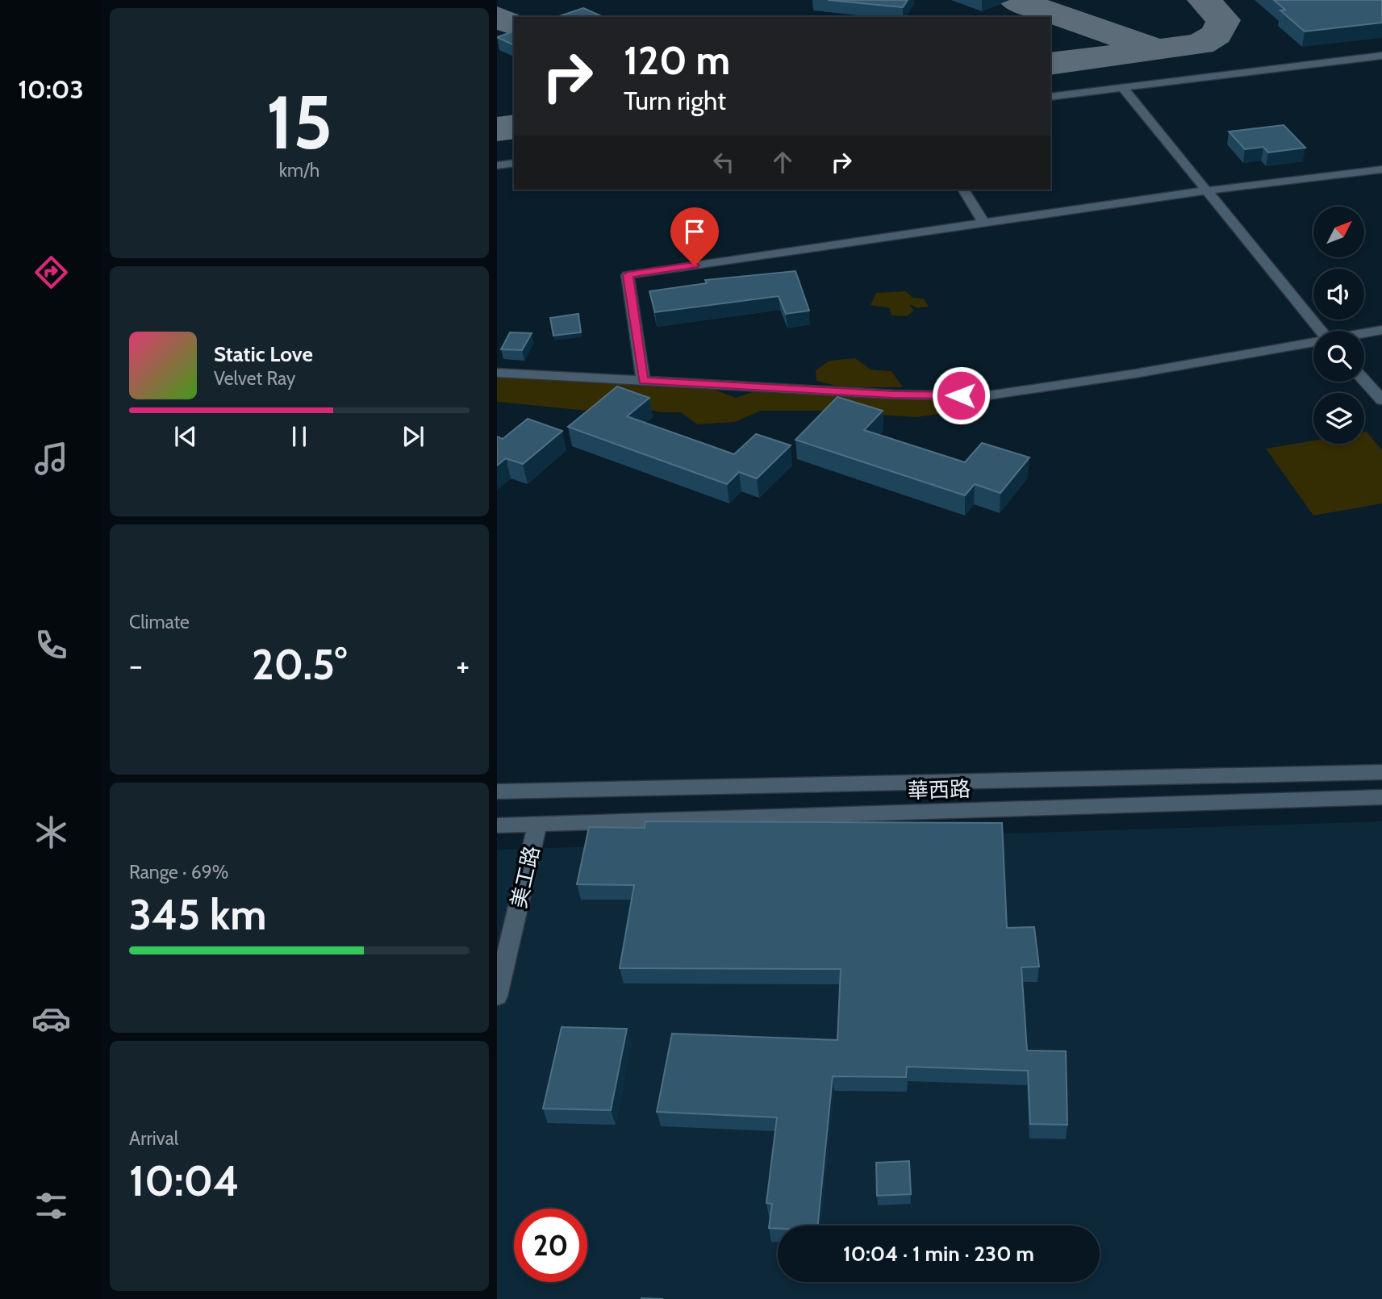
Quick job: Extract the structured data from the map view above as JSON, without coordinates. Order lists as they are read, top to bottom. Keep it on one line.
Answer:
{"streets":{"street":["華西路","美工路"]},"crossings":[["華西路","美工路"]],"north":"top right","page":{"tabs":"10:03","tile":[["15","km/h"],"Climate",["Range · 69%","345 km"],["Arrival","10:04"]],"turn":["120 m","Turn right"],"song":["Static Love","Velvet Ray"],"heat":["−","20.5°","+"],"limit":"20","trip":"10:04 · 1 min · 230 m"}}
